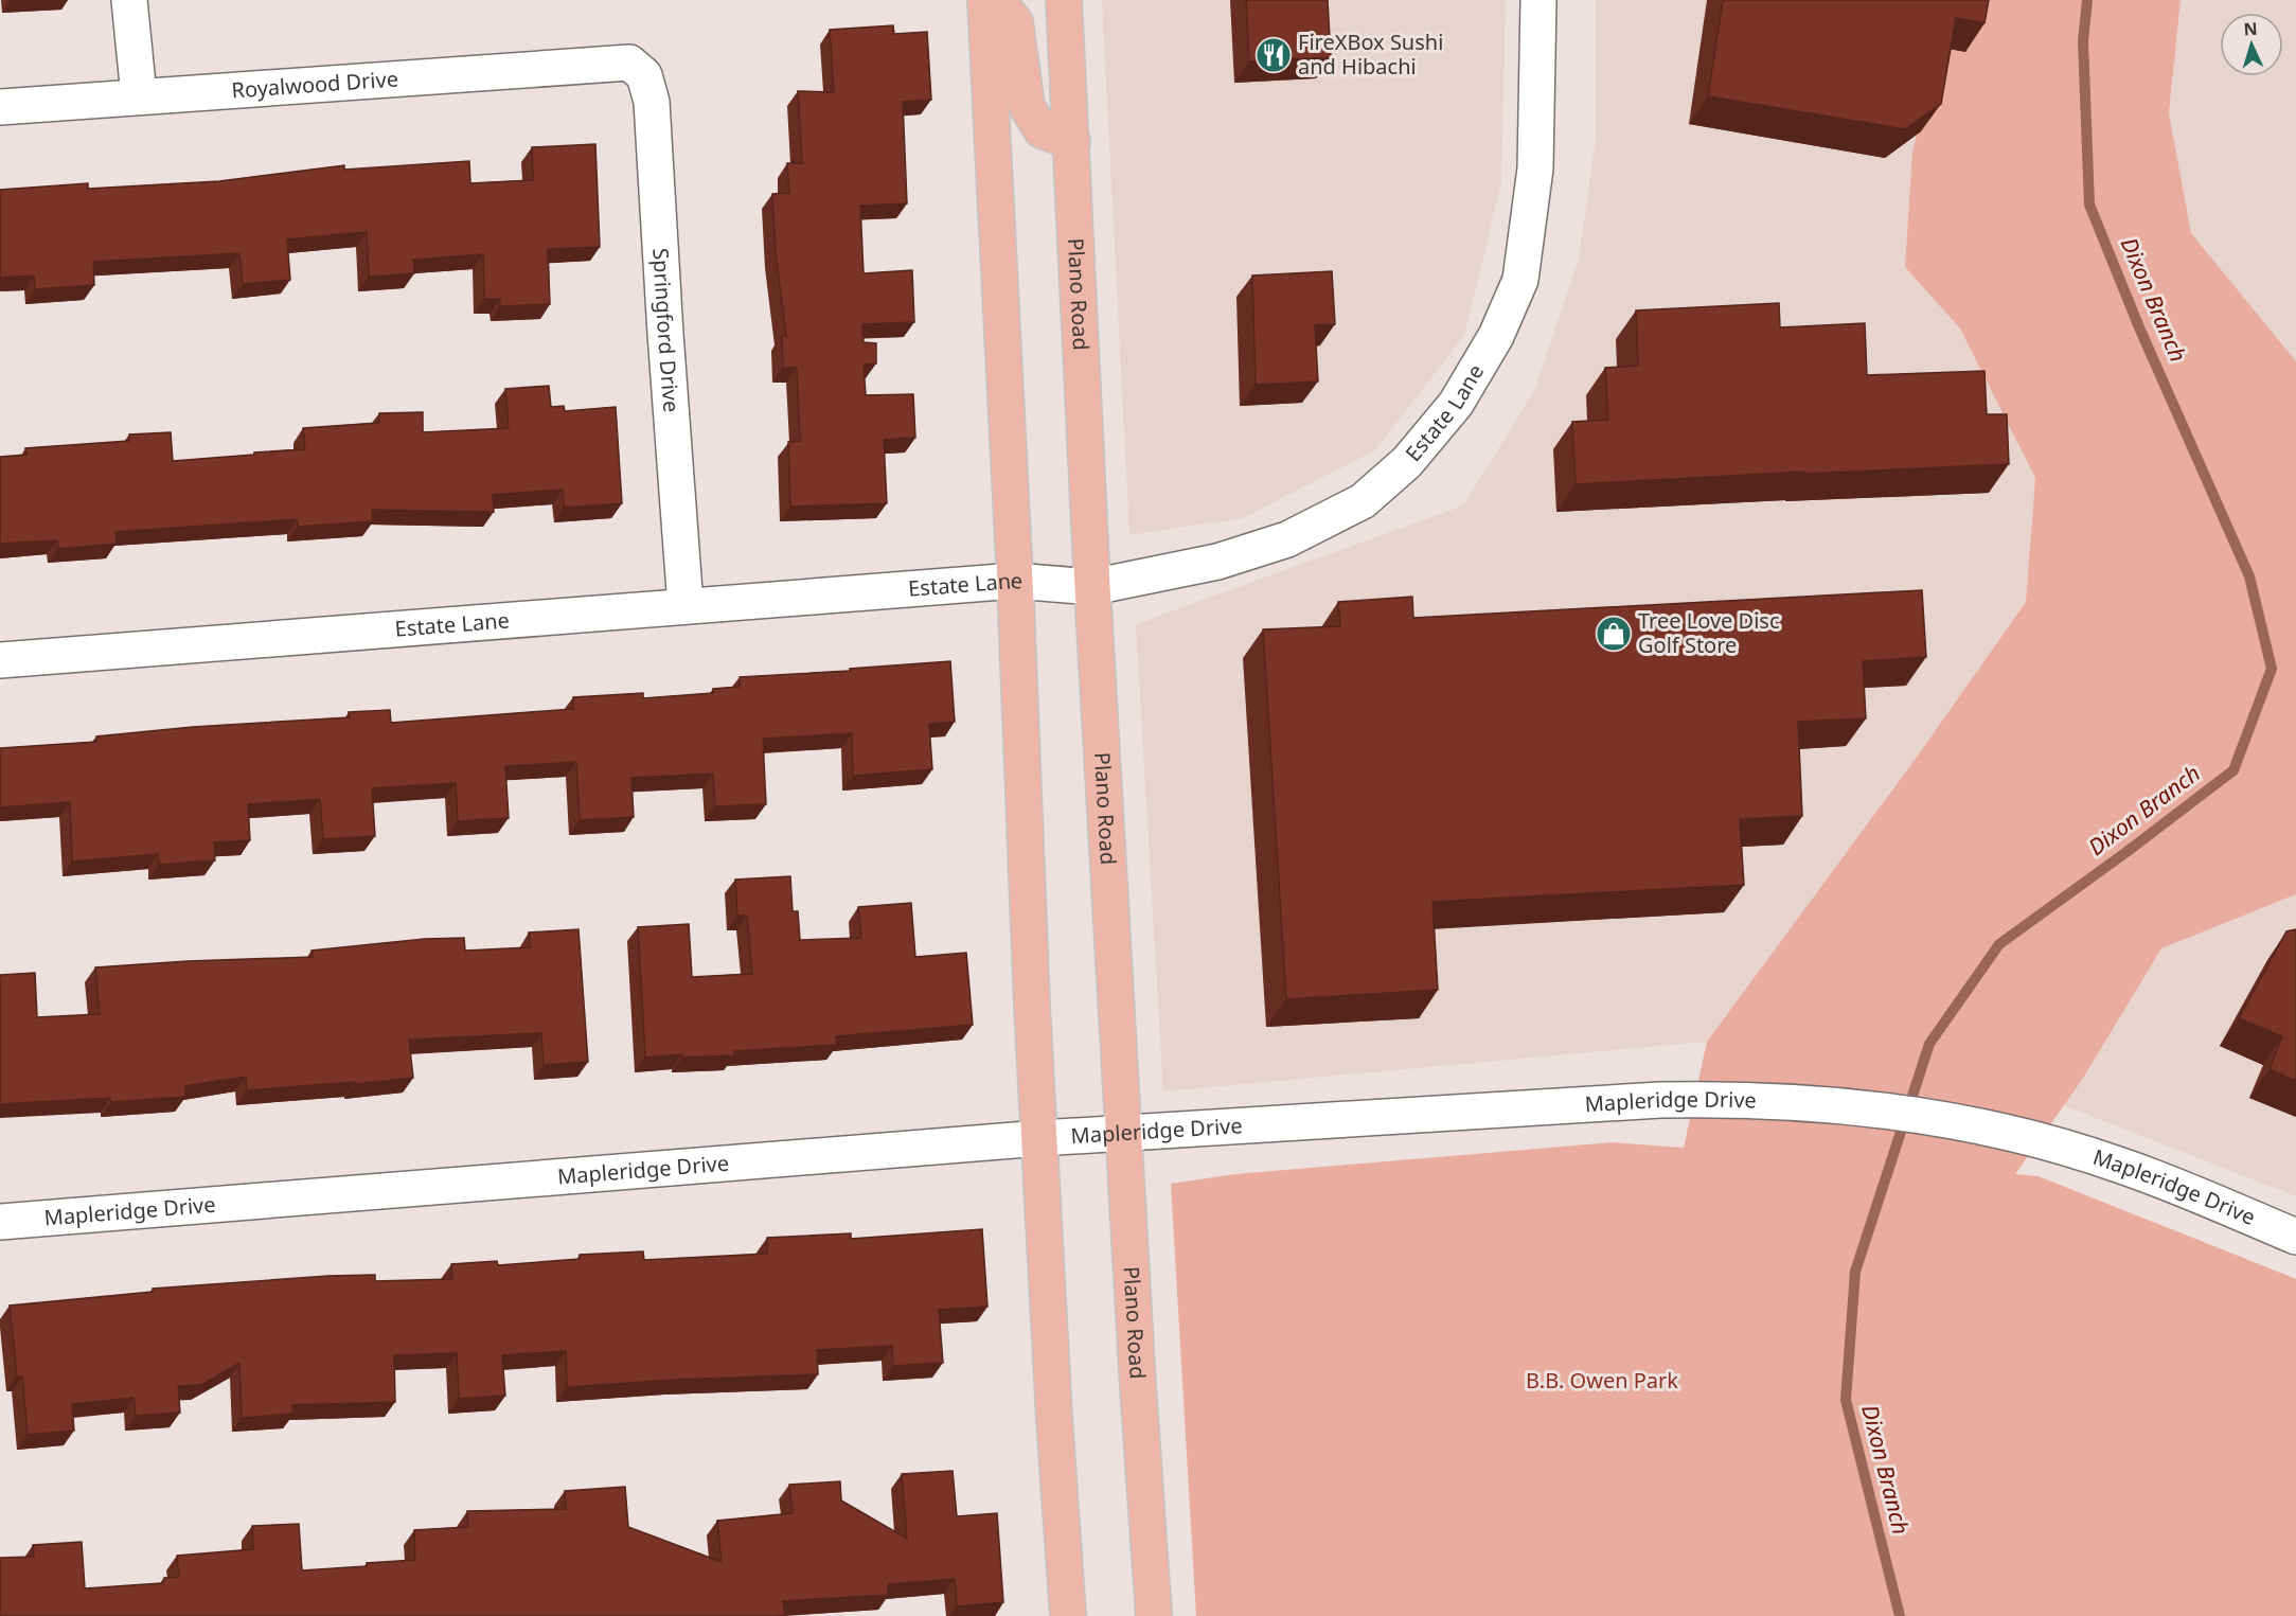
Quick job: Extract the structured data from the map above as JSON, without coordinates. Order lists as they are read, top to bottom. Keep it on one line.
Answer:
{"streets":{"main road":["Plano Road"],"street":["Royalwood Drive","Springford Drive","Estate Lane","Mapleridge Drive"]},"crossings":[["Royalwood Drive","Springford Drive"],["Plano Road","Estate Lane"],["Plano Road","Mapleridge Drive"],["Springford Drive","Estate Lane"]],"water":["Dixon Branch"],"parks":["B.B. Owen Park"],"places":{"restaurant":["FireXBox Sushi and Hibachi"],"shop":["Tree Love Disc Golf Store"]},"north":"top"}
